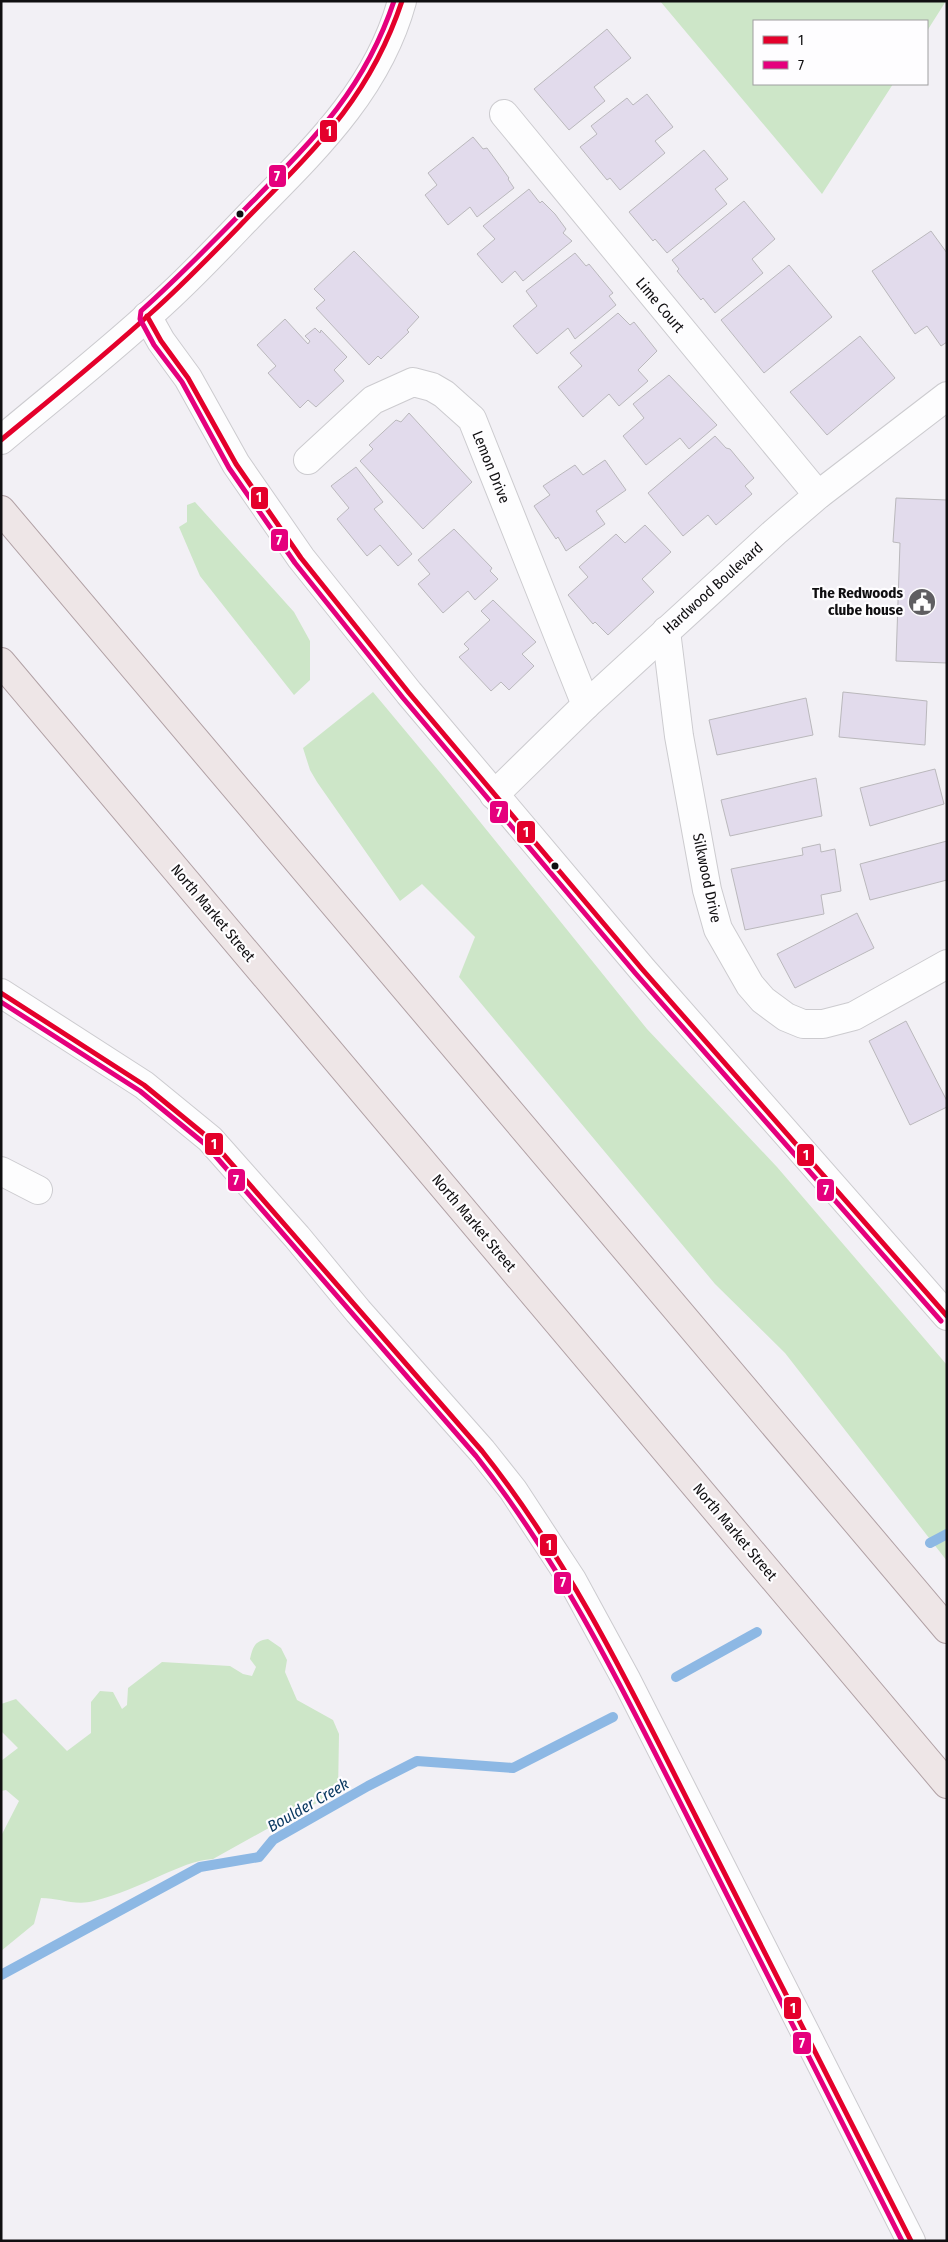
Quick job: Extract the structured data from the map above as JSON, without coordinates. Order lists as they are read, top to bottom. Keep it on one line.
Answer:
{"streets":{"main road":["North Market Street"],"street":["Lime Court","Lemon Drive","Hardwood Boulevard","Silkwood Drive"]},"crossings":[["Lime Court","Hardwood Boulevard"],["Lemon Drive","Hardwood Boulevard"],["Hardwood Boulevard","Silkwood Drive"]],"water":["Boulder Creek"],"places":{"public building":["The Redwoods clube house"]},"lines":["transit line 1","transit line 7"],"legend":["1","7"]}
